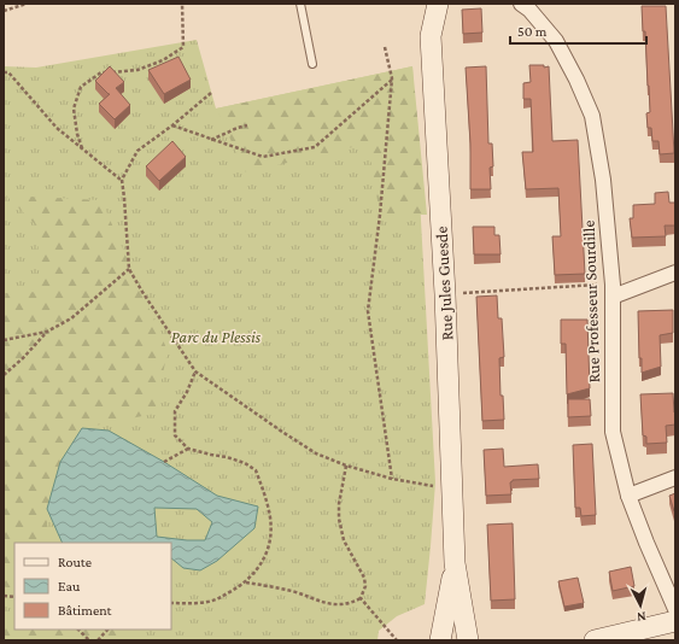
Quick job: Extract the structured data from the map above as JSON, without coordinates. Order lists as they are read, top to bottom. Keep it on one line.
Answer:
{"streets":{"street":["Rue Jules Guesde","Rue Professeur Sourdille"]},"parks":["Parc du Plessis"],"legend":["Route","Eau","Bâtiment"],"scale_bar":"50 m","north":"bottom"}
